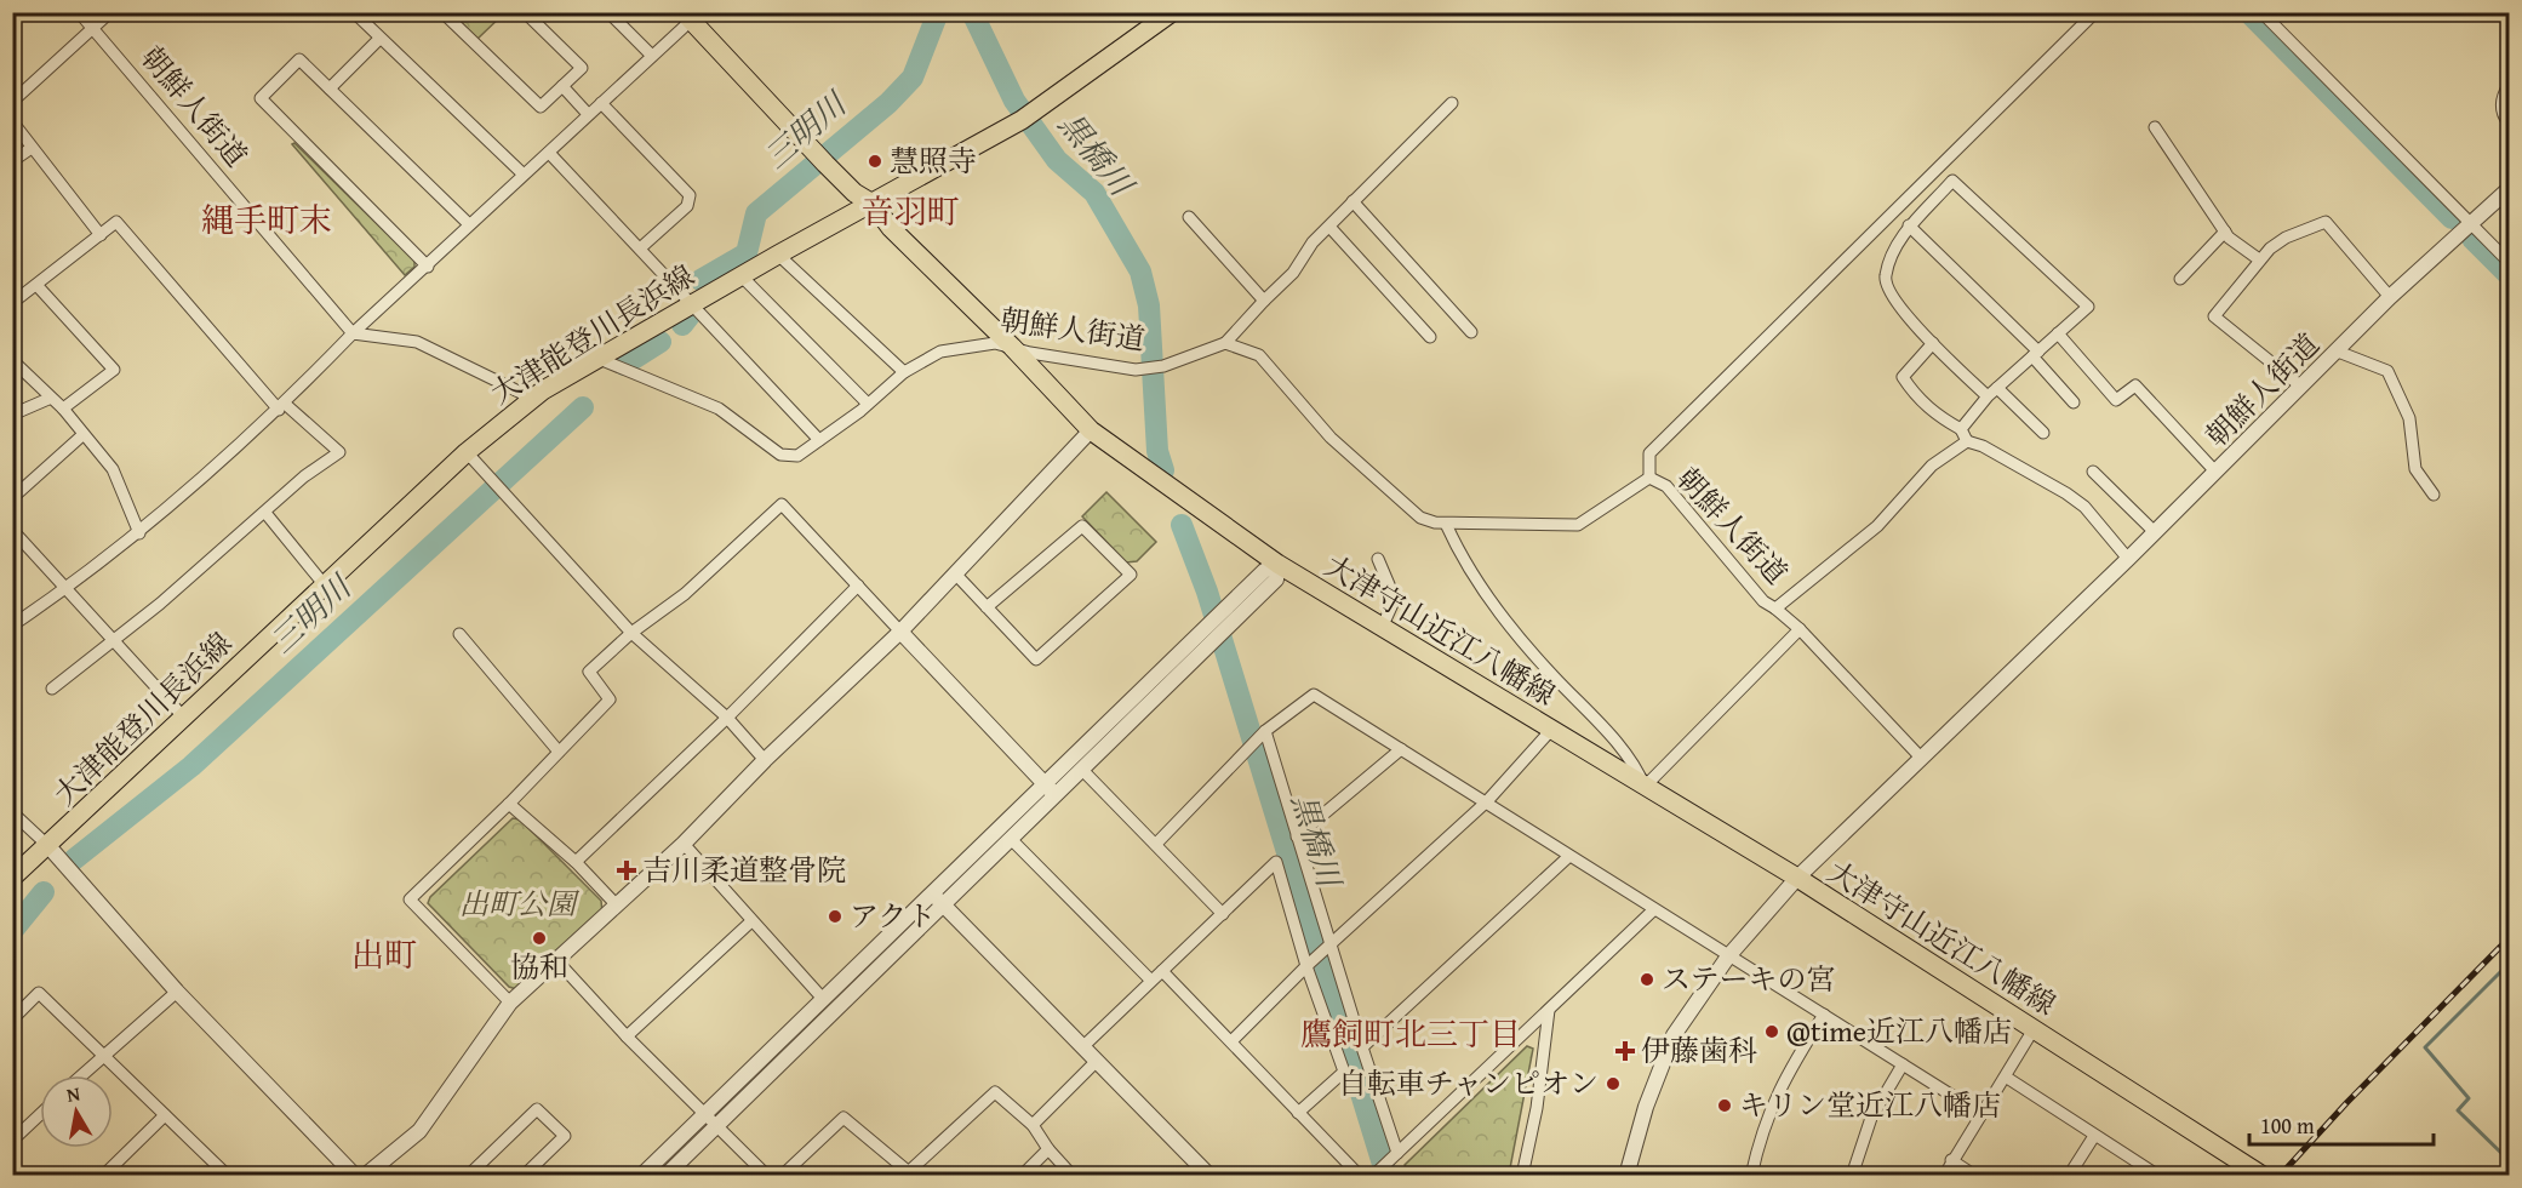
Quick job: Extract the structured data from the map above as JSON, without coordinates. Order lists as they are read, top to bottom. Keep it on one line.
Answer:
{"streets":{"main road":["大津能登川長浜線","大津守山近江八幡線"],"street":["朝鮮人街道"]},"crossings":[["朝鮮人街道","大津能登川長浜線"],["朝鮮人街道","大津守山近江八幡線"],["大津能登川長浜線","大津守山近江八幡線"]],"districts":["音羽町","縄手町末","出町","鷹飼町北三丁目"],"water":["三明川","黒橋川"],"parks":["出町公園"],"places":{"other":["慧照寺","アクト","協和","ステーキの宮","@time近江八幡店","自転車チャンピオン","キリン堂近江八幡店"],"health":["吉川柔道整骨院","伊藤歯科"]},"scale_bar":"100 m","north":"top"}
